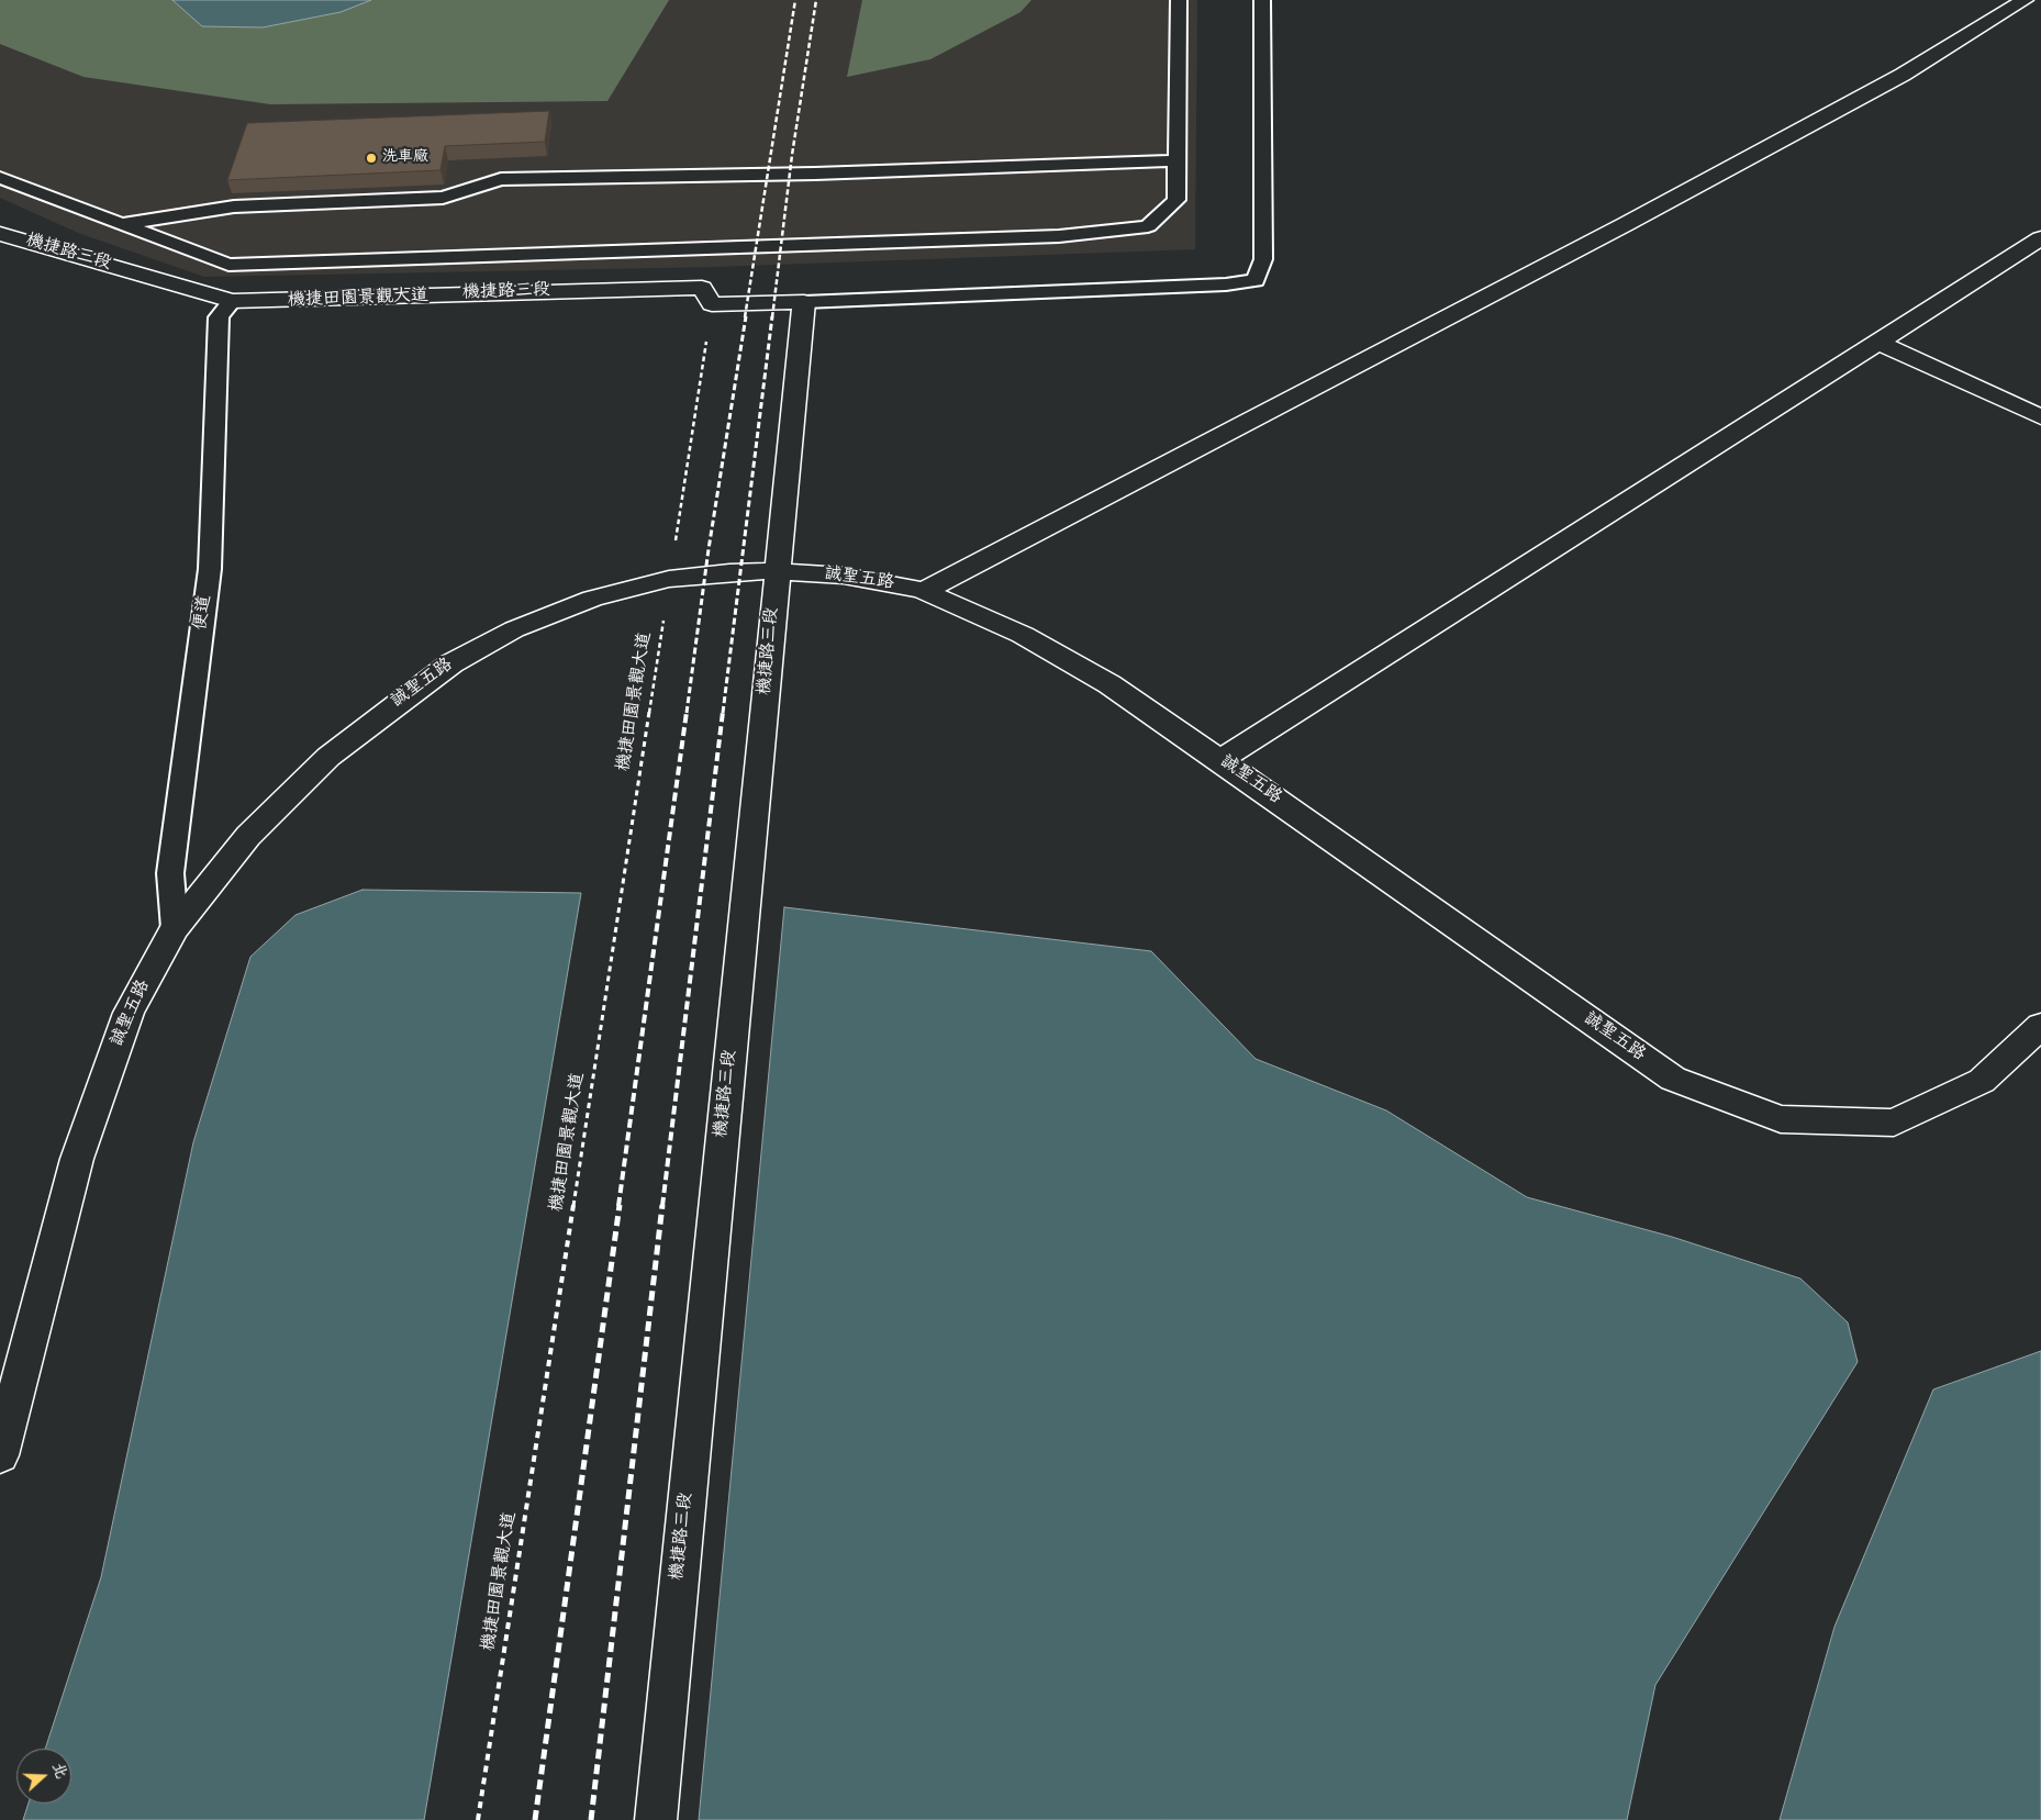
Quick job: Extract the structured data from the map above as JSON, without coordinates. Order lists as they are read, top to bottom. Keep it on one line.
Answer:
{"streets":{"street":["機捷路三段","誠聖五路"],"lane":["便道"],"path":["機捷田園景觀大道"]},"crossings":[["機捷路三段","機捷田園景觀大道"],["機捷路三段","誠聖五路"],["機捷路三段","便道"],["機捷田園景觀大道","誠聖五路"],["誠聖五路","便道"]],"places":["洗車廠"],"north":"right"}
